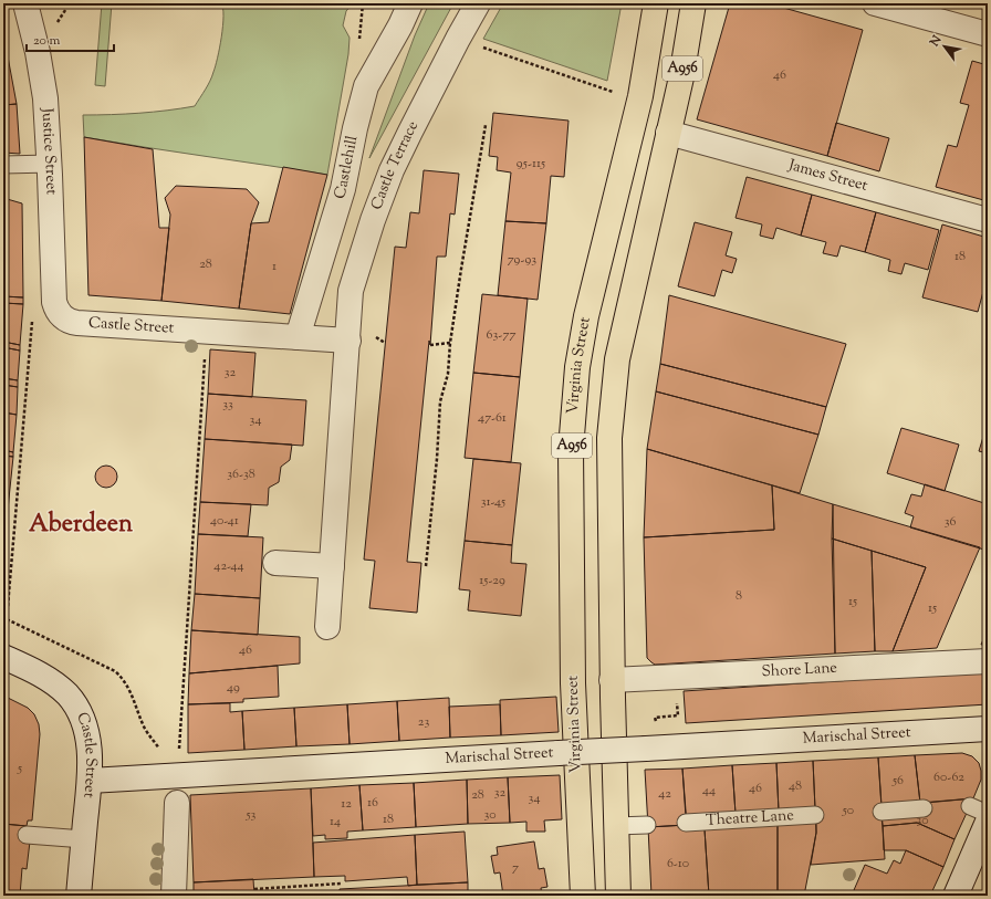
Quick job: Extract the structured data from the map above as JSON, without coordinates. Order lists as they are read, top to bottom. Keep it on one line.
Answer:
{"streets":{"main road":["A956","Virginia Street"],"street":["Justice Street","Castle Terrace","Castlehill","James Street","Castle Street","Shore Lane","Marischal Street"],"lane":["Theatre Lane"]},"crossings":[["A956","James Street"],["A956","Shore Lane"],["Justice Street","Castle Street"],["Castle Street","Marischal Street"]],"districts":["Aberdeen"],"house_numbers":["46","95-115","18","79-93","28","1","63-77","32","33","47-61","34","36-38","31-45","40-41","36","42-44","15-29","8","15","15","46","49","23","5","60-62","56","48","46","44","32","42","28","34","16","12","50","53","30","18","30","14","6-10","7"],"scale_bar":"20 m","north":"top left"}
